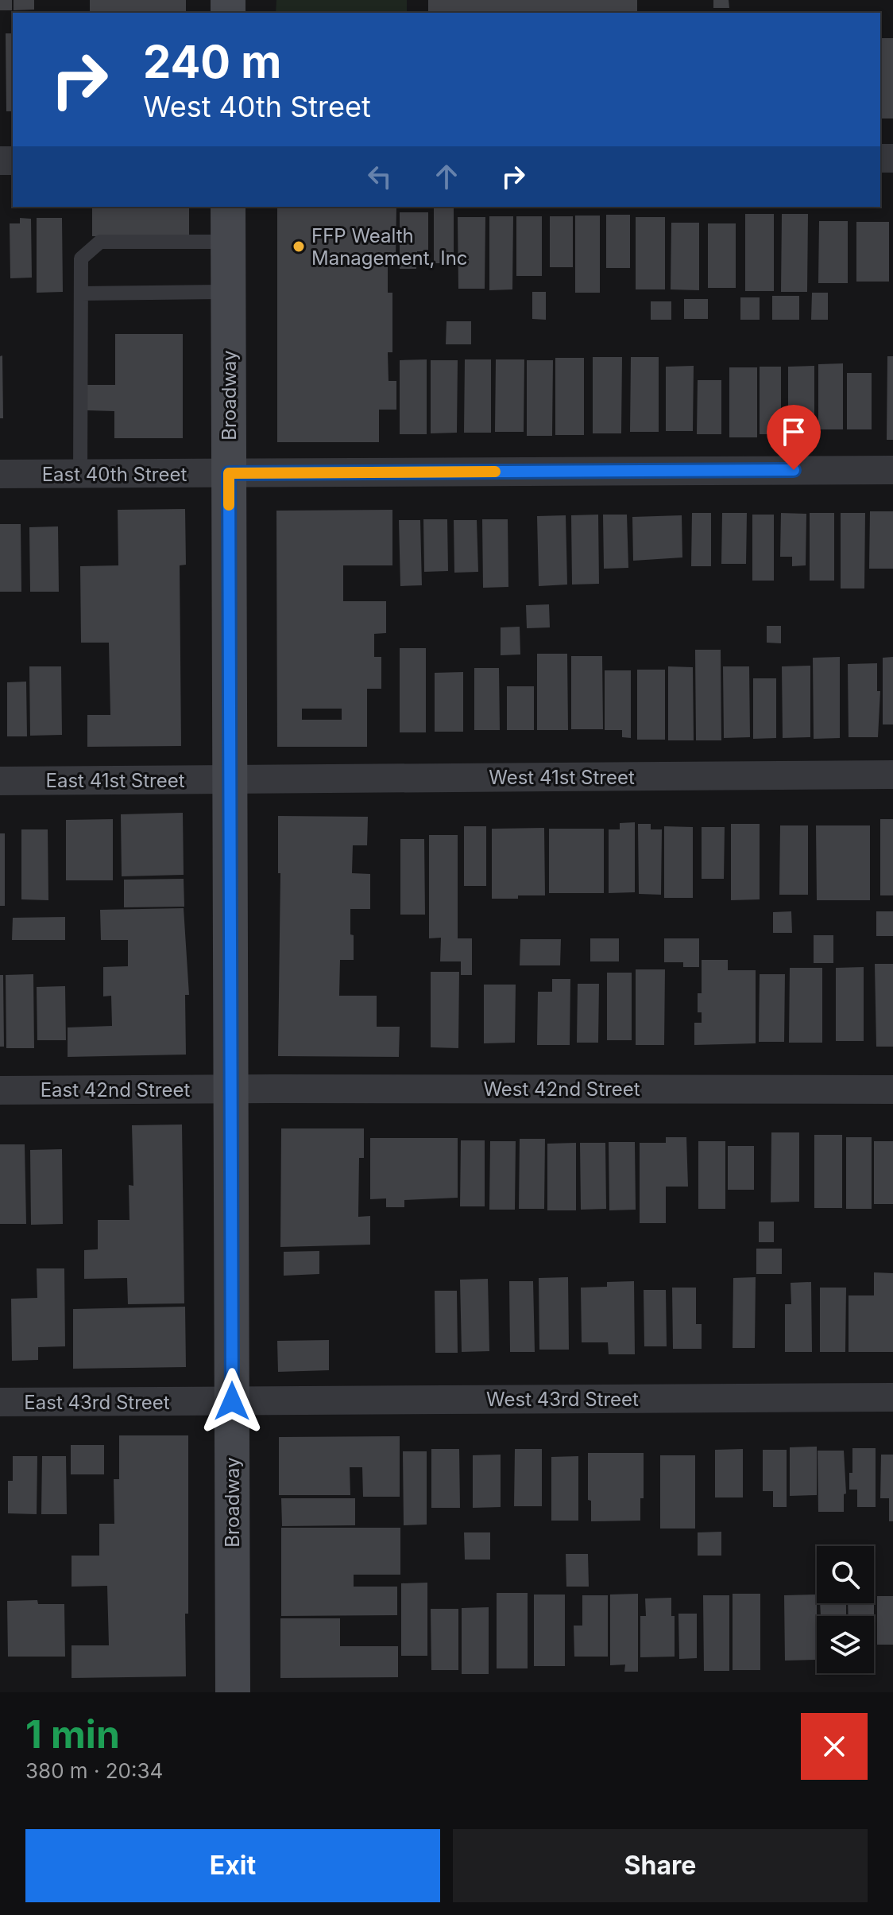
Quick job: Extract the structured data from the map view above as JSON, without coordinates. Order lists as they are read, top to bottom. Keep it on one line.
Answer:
{"streets":{"street":["Broadway","East 40th Street","West 41st Street","East 41st Street","West 42nd Street","East 42nd Street","West 43rd Street","East 43rd Street"]},"crossings":[["Broadway","East 40th Street"],["Broadway","West 41st Street"],["Broadway","East 41st Street"],["Broadway","West 42nd Street"],["Broadway","East 42nd Street"],["Broadway","West 43rd Street"],["Broadway","East 43rd Street"],["West 41st Street","East 41st Street"],["West 42nd Street","East 42nd Street"],["West 43rd Street","East 43rd Street"]],"places":["FFP Wealth Management, Inc"],"page":{"turn":["240 m","West 40th Street"],"heading":["1 min","380 m · 20:34"],"buttons":["Exit","Share"]}}
